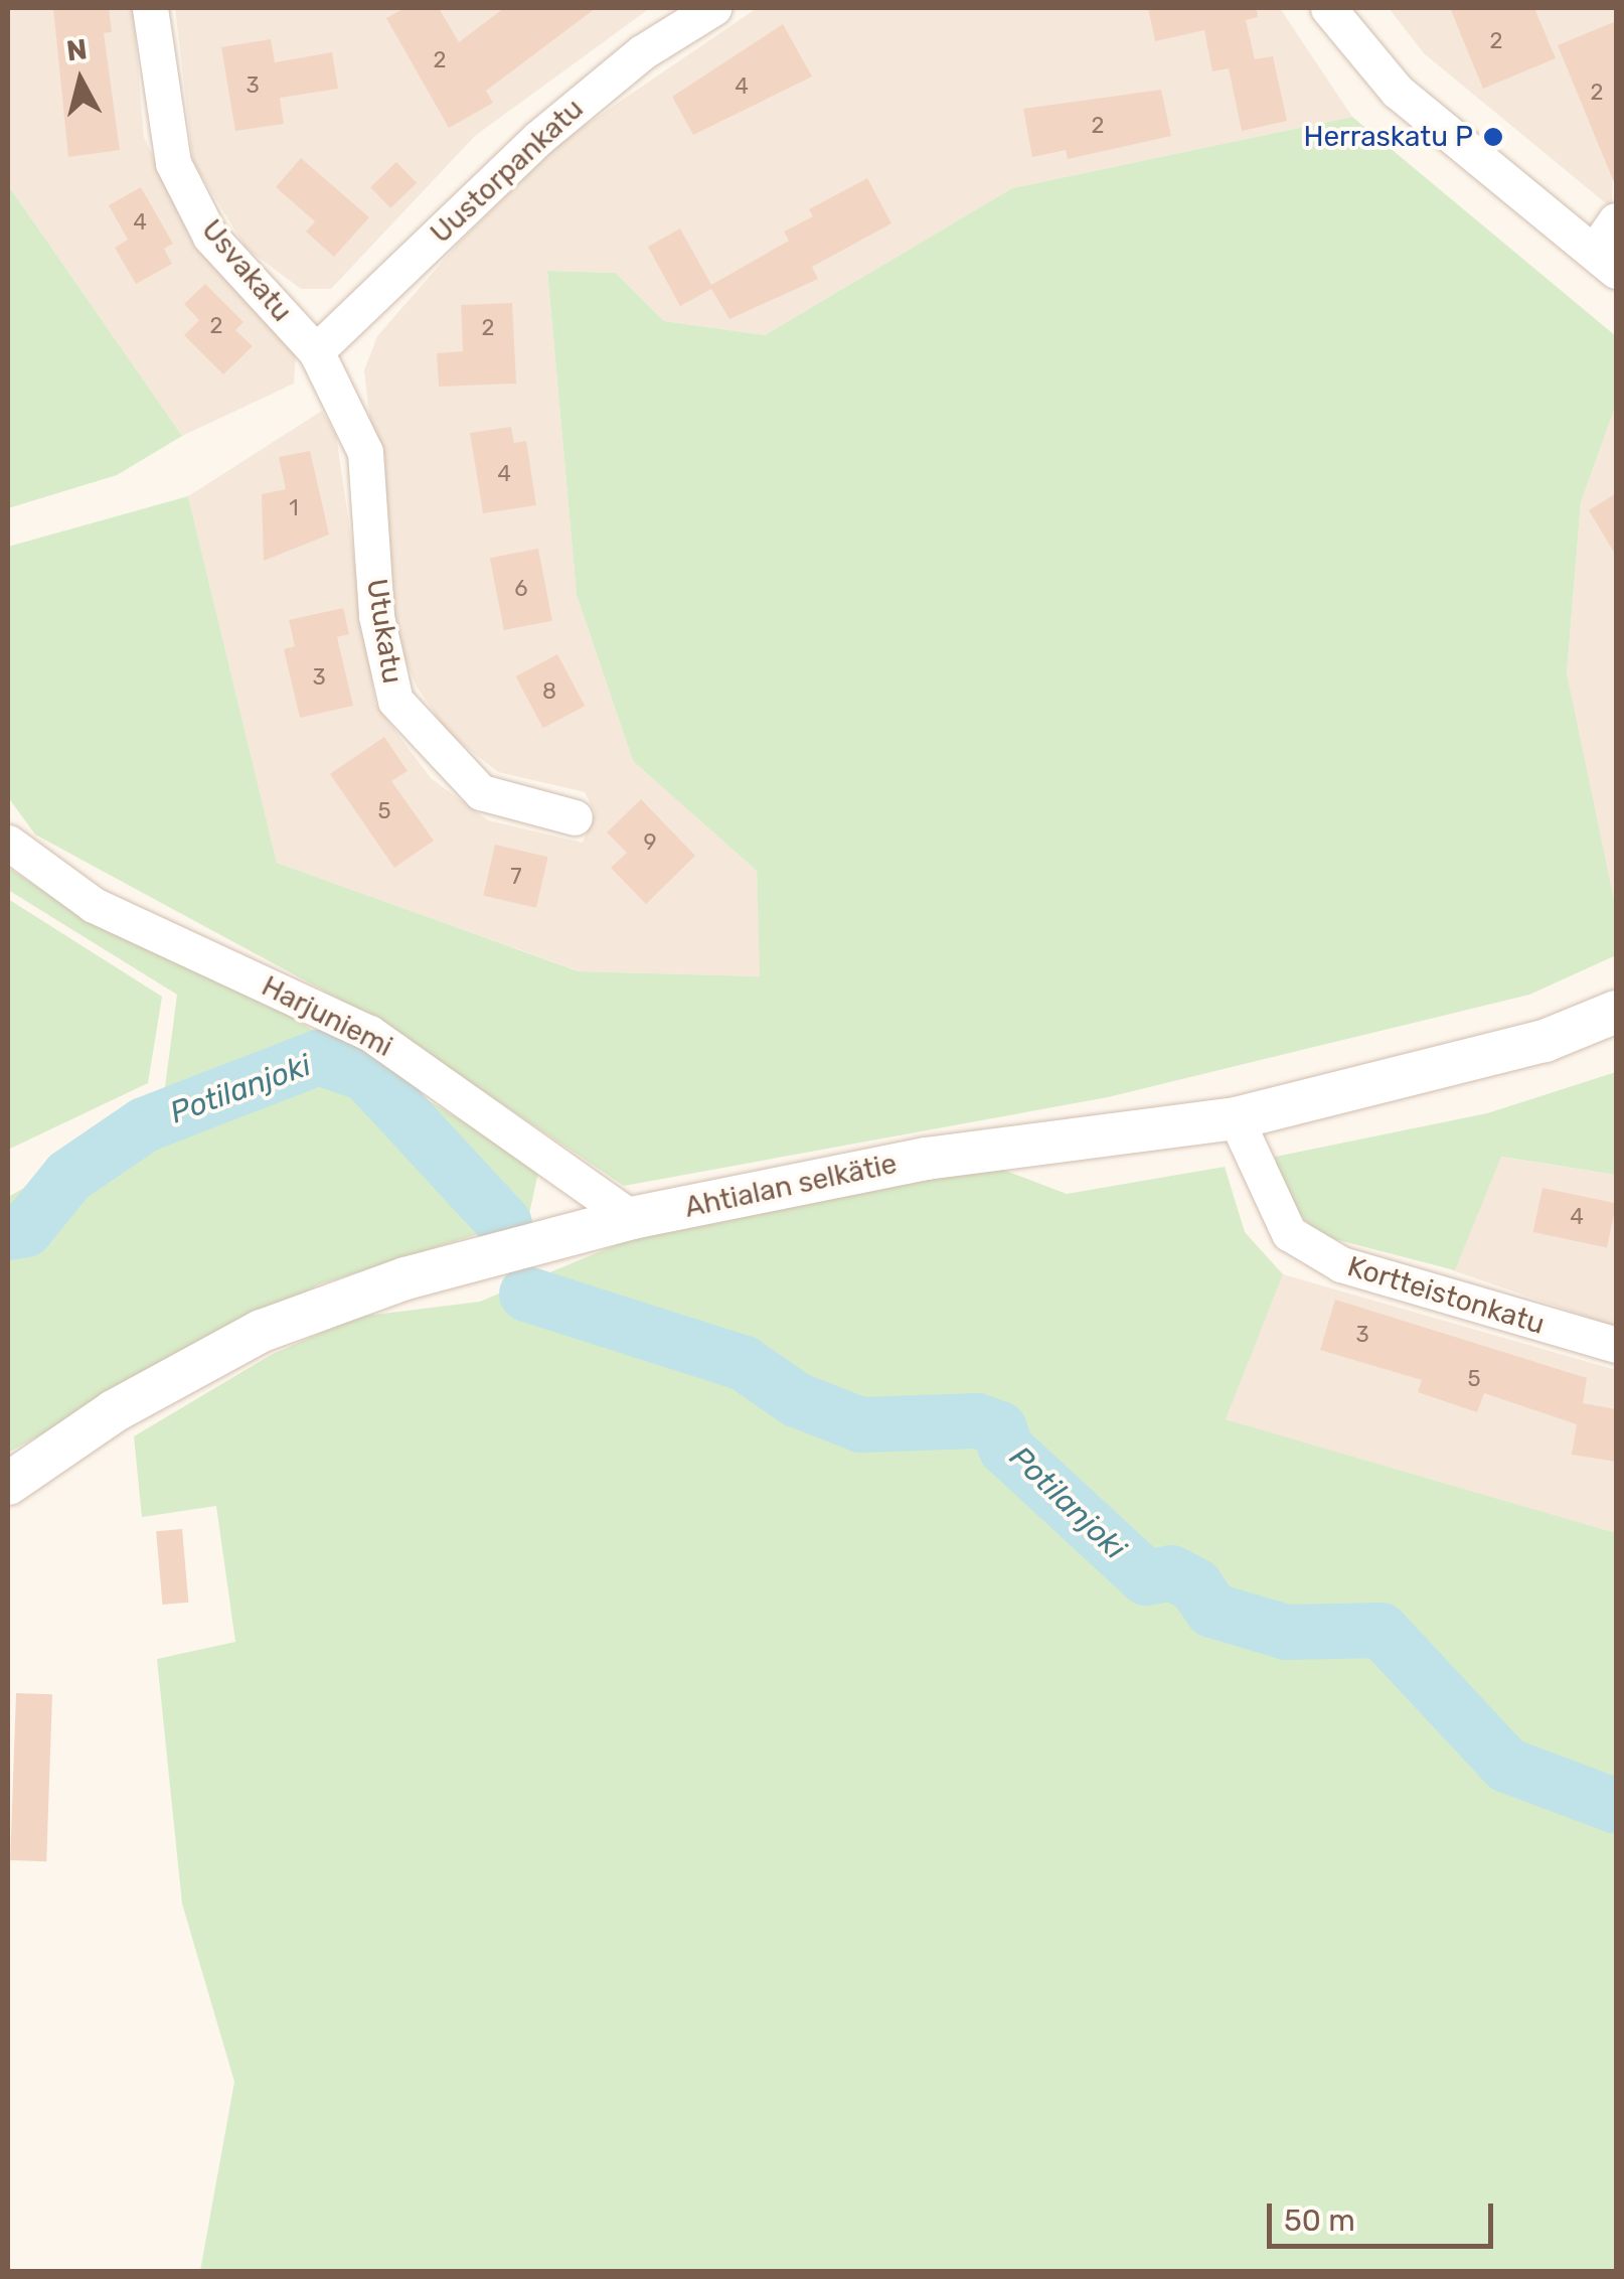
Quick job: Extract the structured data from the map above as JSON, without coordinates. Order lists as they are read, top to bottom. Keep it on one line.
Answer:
{"streets":{"street":["Uustorpankatu","Usvakatu","Utukatu","Harjuniemi","Ahtialan selkätie","Kortteistonkatu"]},"crossings":[["Uustorpankatu","Usvakatu"],["Uustorpankatu","Utukatu"],["Usvakatu","Utukatu"],["Harjuniemi","Ahtialan selkätie"],["Ahtialan selkätie","Kortteistonkatu"]],"water":["Potilanjoki"],"places":["Herraskatu P"],"house_numbers":["2","2","3","4","2","2","4","2","2","4","1","6","3","8","5","9","7","4","3","5"],"scale_bar":"50 m","north":"top"}
